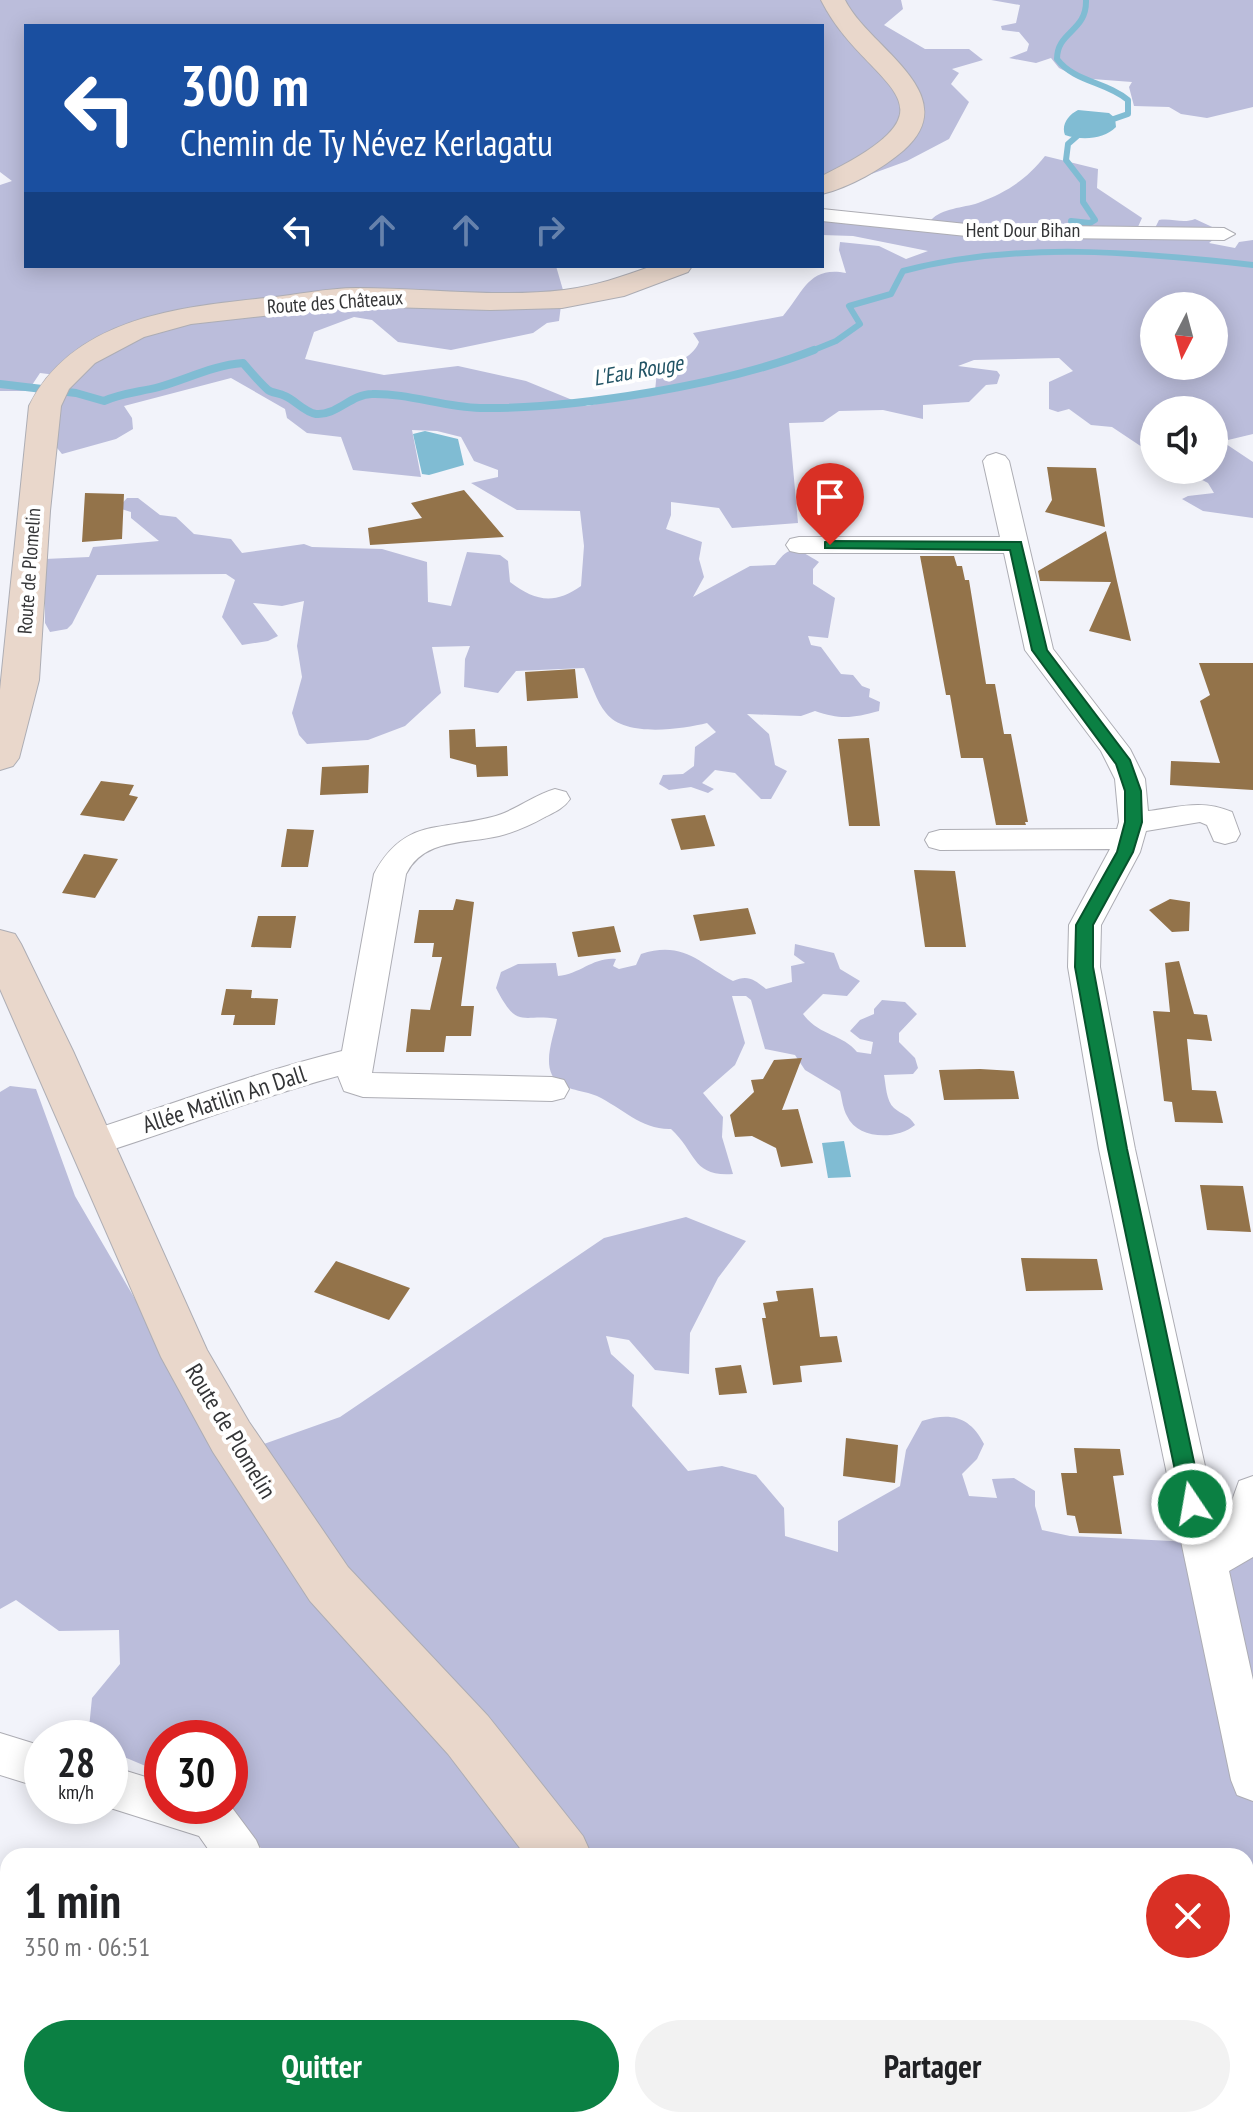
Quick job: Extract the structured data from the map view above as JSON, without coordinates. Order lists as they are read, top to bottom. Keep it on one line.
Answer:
{"streets":{"street":["Hent Dour Bihan","Route des Châteaux","Route de Plomelin","Allée Matilin An Dall"]},"crossings":[["Route des Châteaux","Route de Plomelin"],["Route de Plomelin","Allée Matilin An Dall"]],"water":["L'Eau Rouge"],"north":"bottom","page":{"turn":["300 m","Chemin de Ty Névez Kerlagatu"],"speed":"28 km/h","limit":"30","heading":["1 min","350 m · 06:51"],"buttons":["Quitter","Partager"]}}
